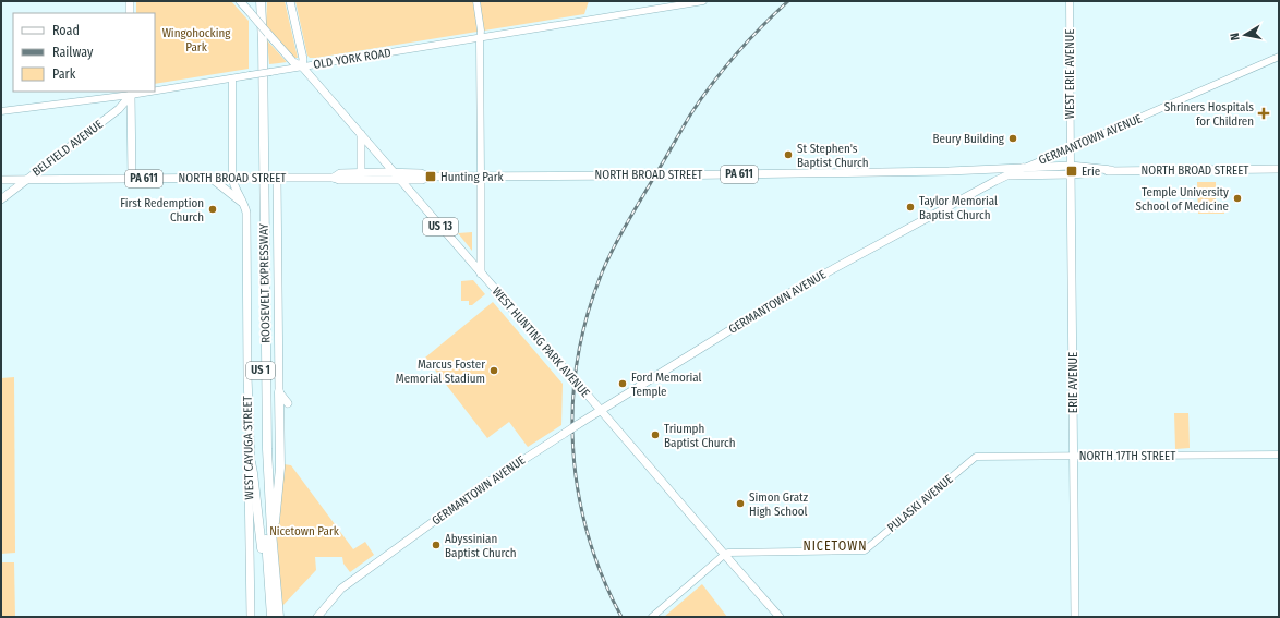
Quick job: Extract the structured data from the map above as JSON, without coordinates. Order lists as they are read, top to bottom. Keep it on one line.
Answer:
{"streets":{"highway":["ROOSEVELT EXPRESSWAY","US 1"],"main road":["GERMANTOWN AVENUE","BELFIELD AVENUE","NORTH BROAD STREET","PA 611","US 13","WEST HUNTING PARK AVENUE","ERIE AVENUE","WEST CAYUGA STREET"],"street":["OLD YORK ROAD","WEST ERIE AVENUE","NORTH 17TH STREET","PULASKI AVENUE"]},"crossings":[["OLD YORK ROAD","BELFIELD AVENUE"],["OLD YORK ROAD","US 13"],["WEST ERIE AVENUE","GERMANTOWN AVENUE"],["WEST ERIE AVENUE","ERIE AVENUE"],["GERMANTOWN AVENUE","NORTH BROAD STREET"],["GERMANTOWN AVENUE","WEST HUNTING PARK AVENUE"],["GERMANTOWN AVENUE","ERIE AVENUE"],["BELFIELD AVENUE","NORTH BROAD STREET"],["NORTH BROAD STREET","US 13"],["NORTH BROAD STREET","ERIE AVENUE"],["NORTH BROAD STREET","WEST CAYUGA STREET"],["US 13","WEST HUNTING PARK AVENUE"],["WEST HUNTING PARK AVENUE","PULASKI AVENUE"],["ERIE AVENUE","NORTH 17TH STREET"],["NORTH 17TH STREET","PULASKI AVENUE"]],"districts":["NICETOWN"],"parks":["Wingohocking Park","Nicetown Park"],"places":{"health":["Shriners Hospitals for Children"],"other":["Beury Building","St Stephen's Baptist Church","Temple University School of Medicine","Taylor Memorial Baptist Church","First Redemption Church","Marcus Foster Memorial Stadium","Ford Memorial Temple","Triumph Baptist Church","Simon Gratz High School","Abyssinian Baptist Church"],"transit":["Erie","Hunting Park"]},"legend":["Road","Railway","Park"],"north":"left"}
